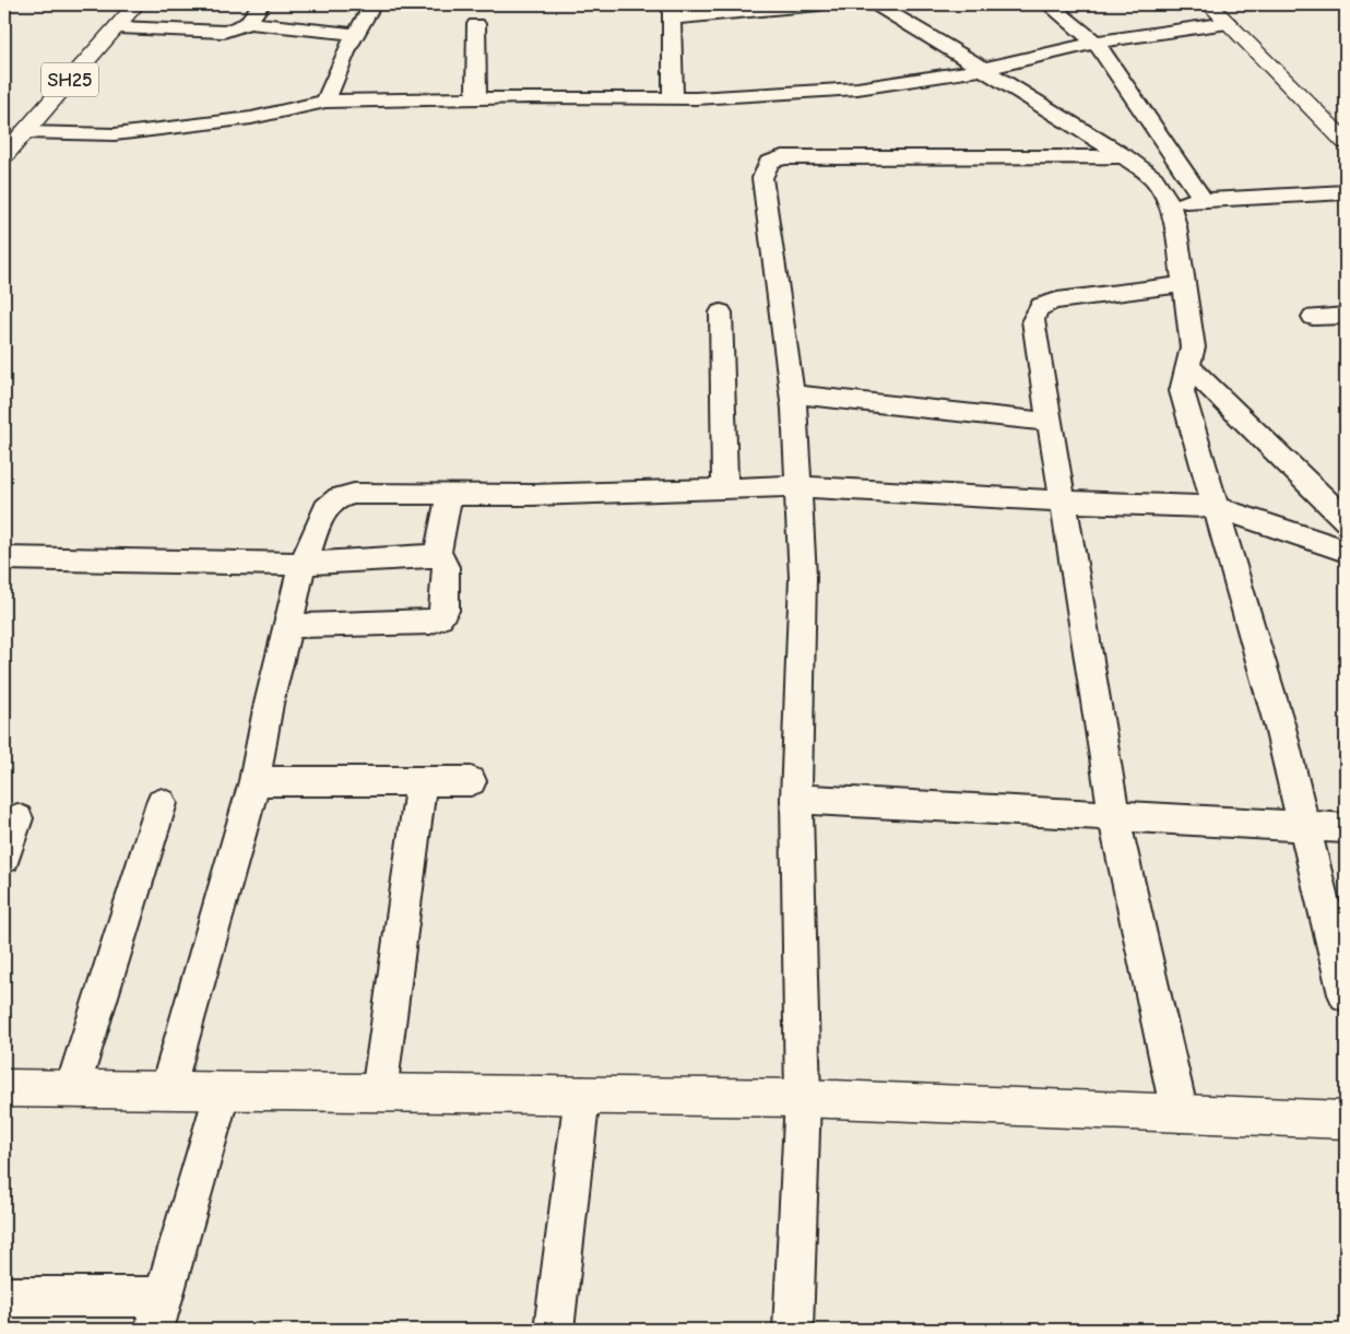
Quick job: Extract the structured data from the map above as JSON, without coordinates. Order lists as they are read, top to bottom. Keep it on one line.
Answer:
{"streets":{"street":["SH25"]}}
